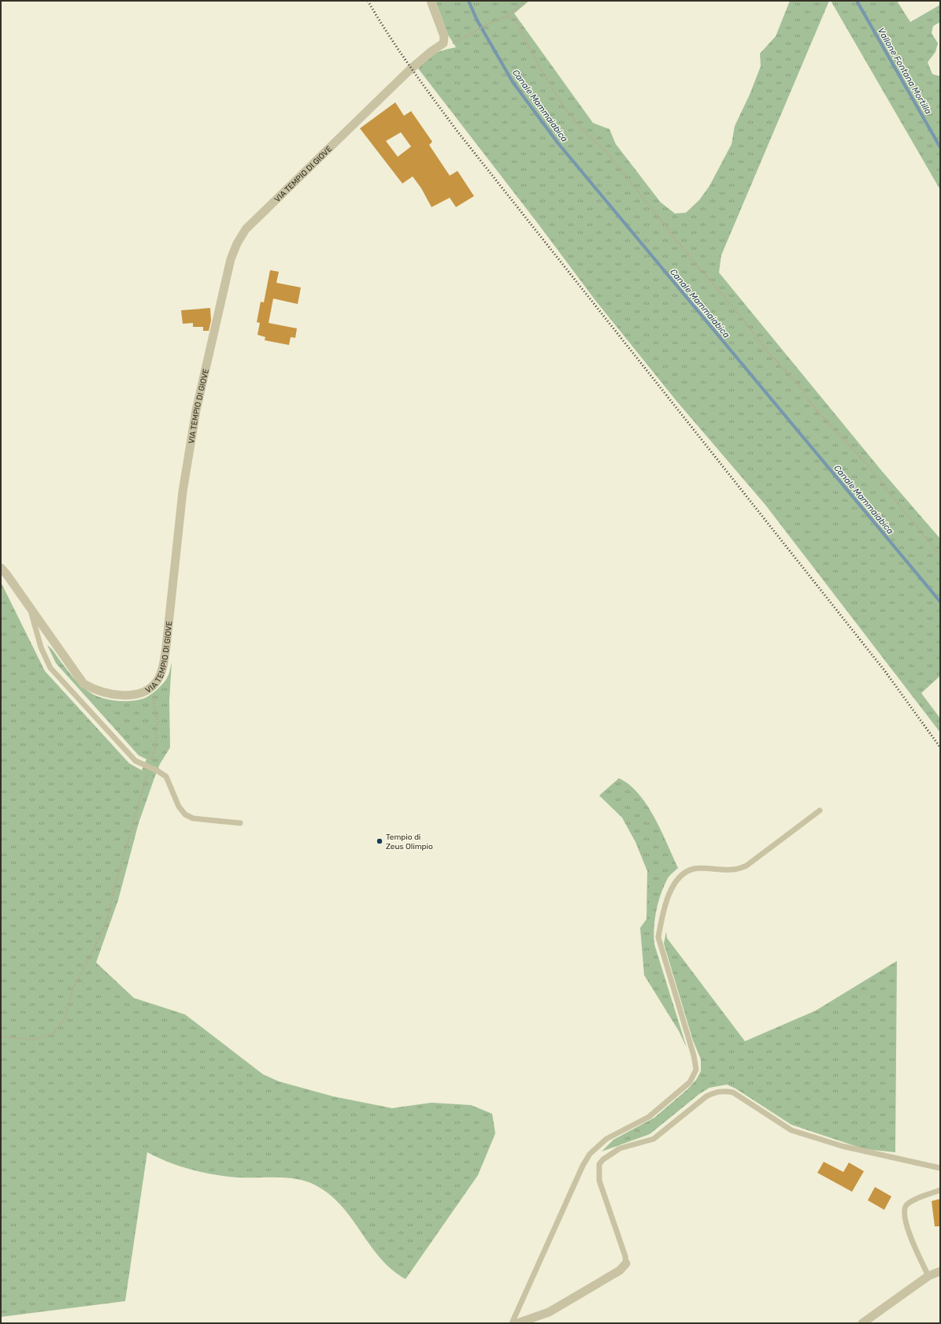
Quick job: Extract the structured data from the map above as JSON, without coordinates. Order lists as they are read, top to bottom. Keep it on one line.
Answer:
{"streets":{"street":["VIA TEMPIO DI GIOVE"]},"water":["Vallone Fontana Mortilla","Canale Mammaiabica"],"places":["Tempio di Zeus Olimpio"]}
